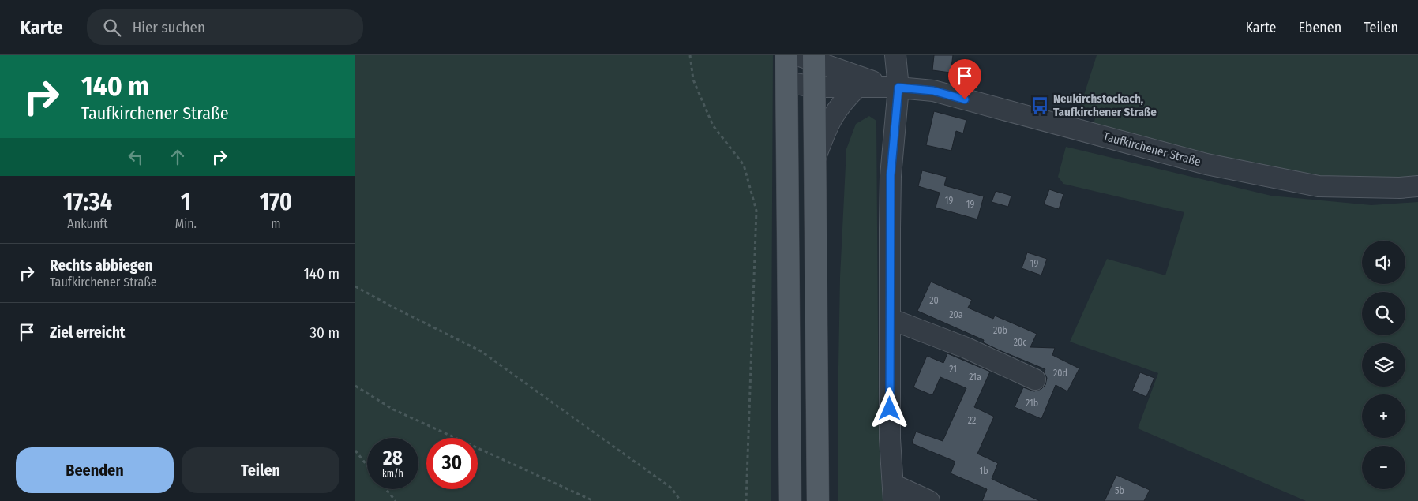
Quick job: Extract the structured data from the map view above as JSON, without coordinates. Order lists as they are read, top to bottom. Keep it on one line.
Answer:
{"streets":{"street":["Taufkirchener Straße"]},"places":{"bus stop":["Neukirchstockach, Taufkirchener Straße"]},"house_numbers":["19","19","19","20","20a","20b","20c","21","20d","21a","21b","22","1b","5b"],"page":{"header":"Karte","search":"Hier suchen","nav":["Karte","Ebenen","Teilen"],"turn":["140 m","Taufkirchener Straße"],"eta":["17:34","Ankunft","1","Min.","170","m"],"map_buttons":["+","−"],"list":[{"name":"Rechts abbiegen","note":"Taufkirchener Straße","value":"140 m"},{"name":"Ziel erreicht","value":"30 m"}],"speed":"28 km/h","limit":"30","buttons":["Beenden","Teilen"]}}
